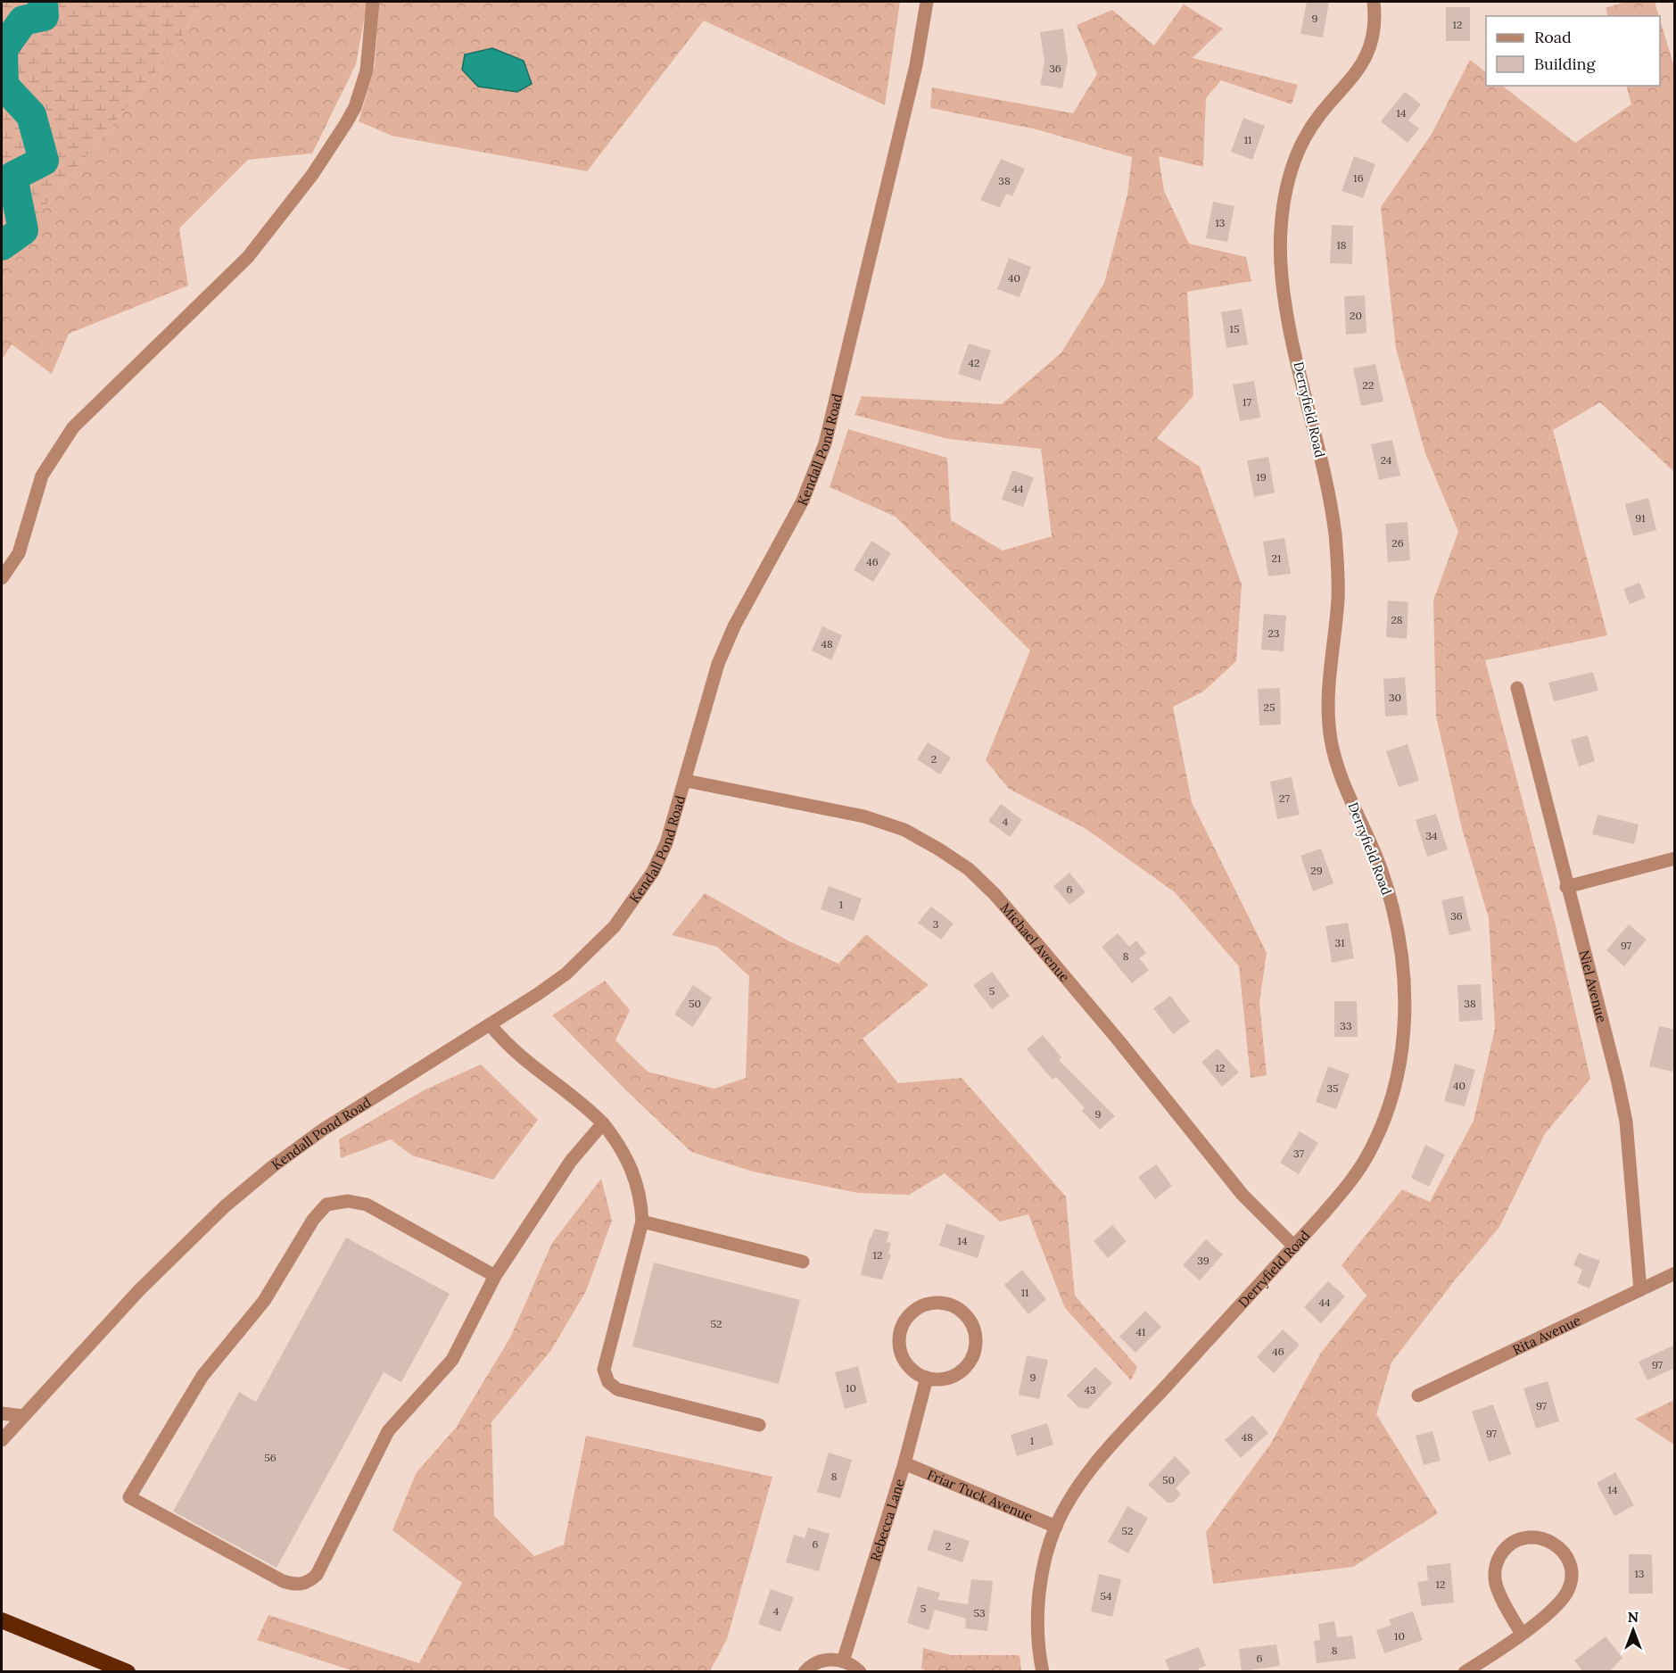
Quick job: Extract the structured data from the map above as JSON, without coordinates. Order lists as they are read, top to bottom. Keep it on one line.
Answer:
{"streets":{"street":["Derryfield Road","Kendall Pond Road","Michael Avenue","Niel Avenue","Rita Avenue","Friar Tuck Avenue","Rebecca Lane"]},"crossings":[["Derryfield Road","Michael Avenue"],["Derryfield Road","Friar Tuck Avenue"],["Kendall Pond Road","Michael Avenue"],["Niel Avenue","Rita Avenue"],["Friar Tuck Avenue","Rebecca Lane"]],"house_numbers":["9","12","36","14","11","16","38","13","18","40","20","15","42","22","17","24","19","44","91","26","21","46","28","23","48","30","25","2","27","4","34","29","6","1","36","3","31","97","8","5","50","38","33","12","40","35","9","37","14","12","39","11","44","52","41","46","97","9","10","43","97","97","48","1","56","8","50","14","52","6","2","13","12","54","5","4","53","10","8","6"],"legend":["Road","Building"],"north":"top"}
